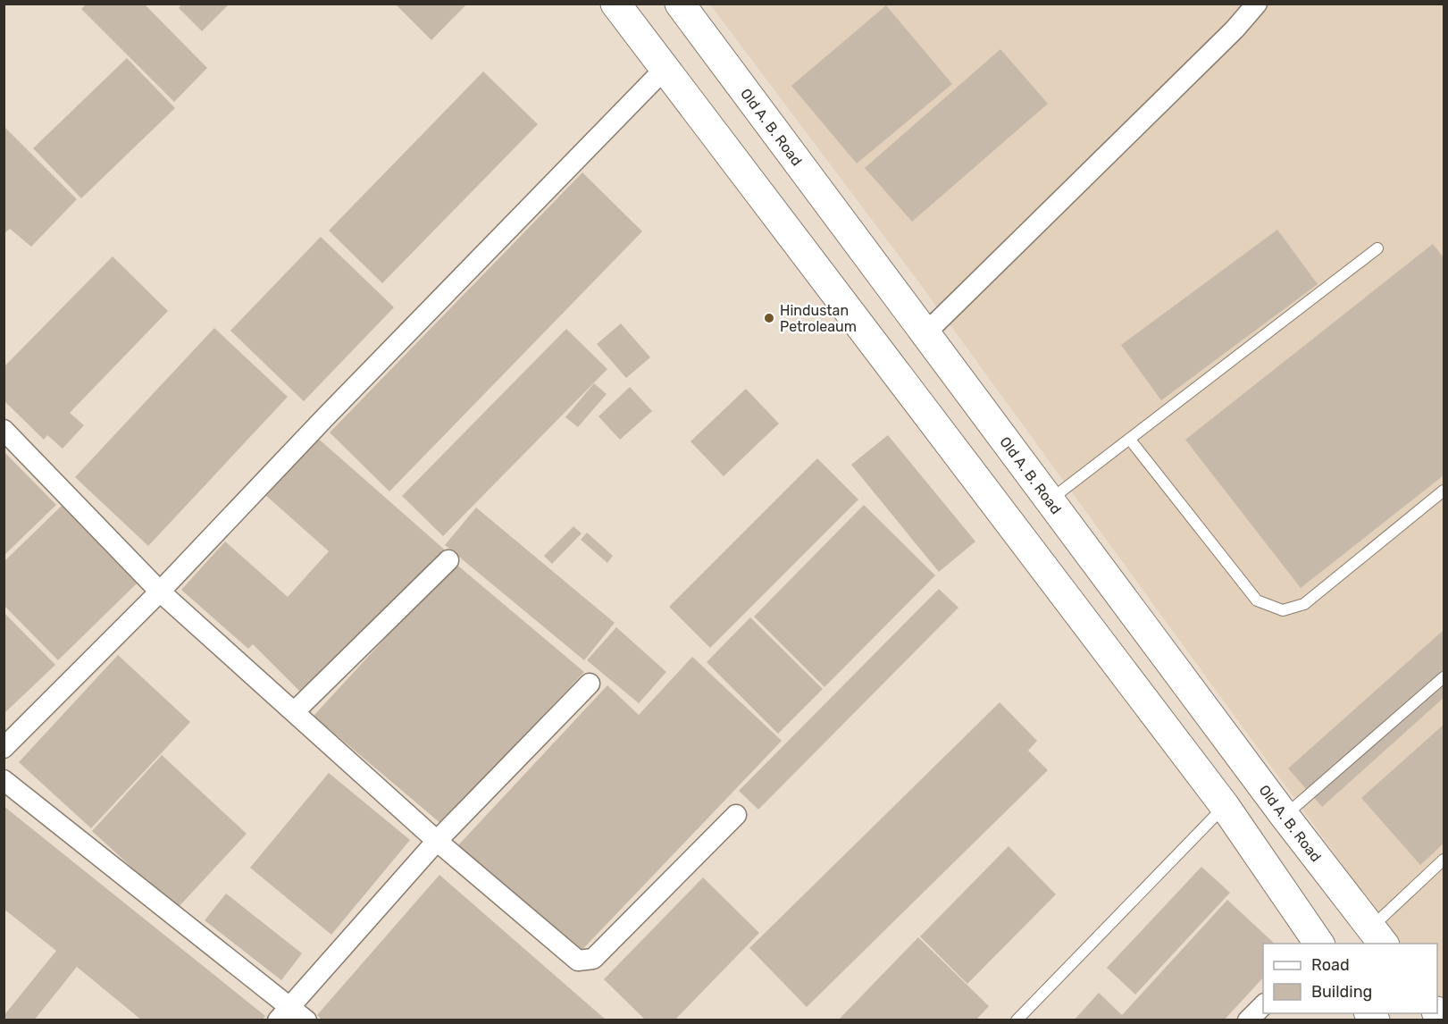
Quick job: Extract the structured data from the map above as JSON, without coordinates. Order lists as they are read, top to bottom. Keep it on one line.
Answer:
{"streets":{"main road":["Old A. B. Road"]},"places":["Hindustan Petroleaum"],"legend":["Road","Building"]}
